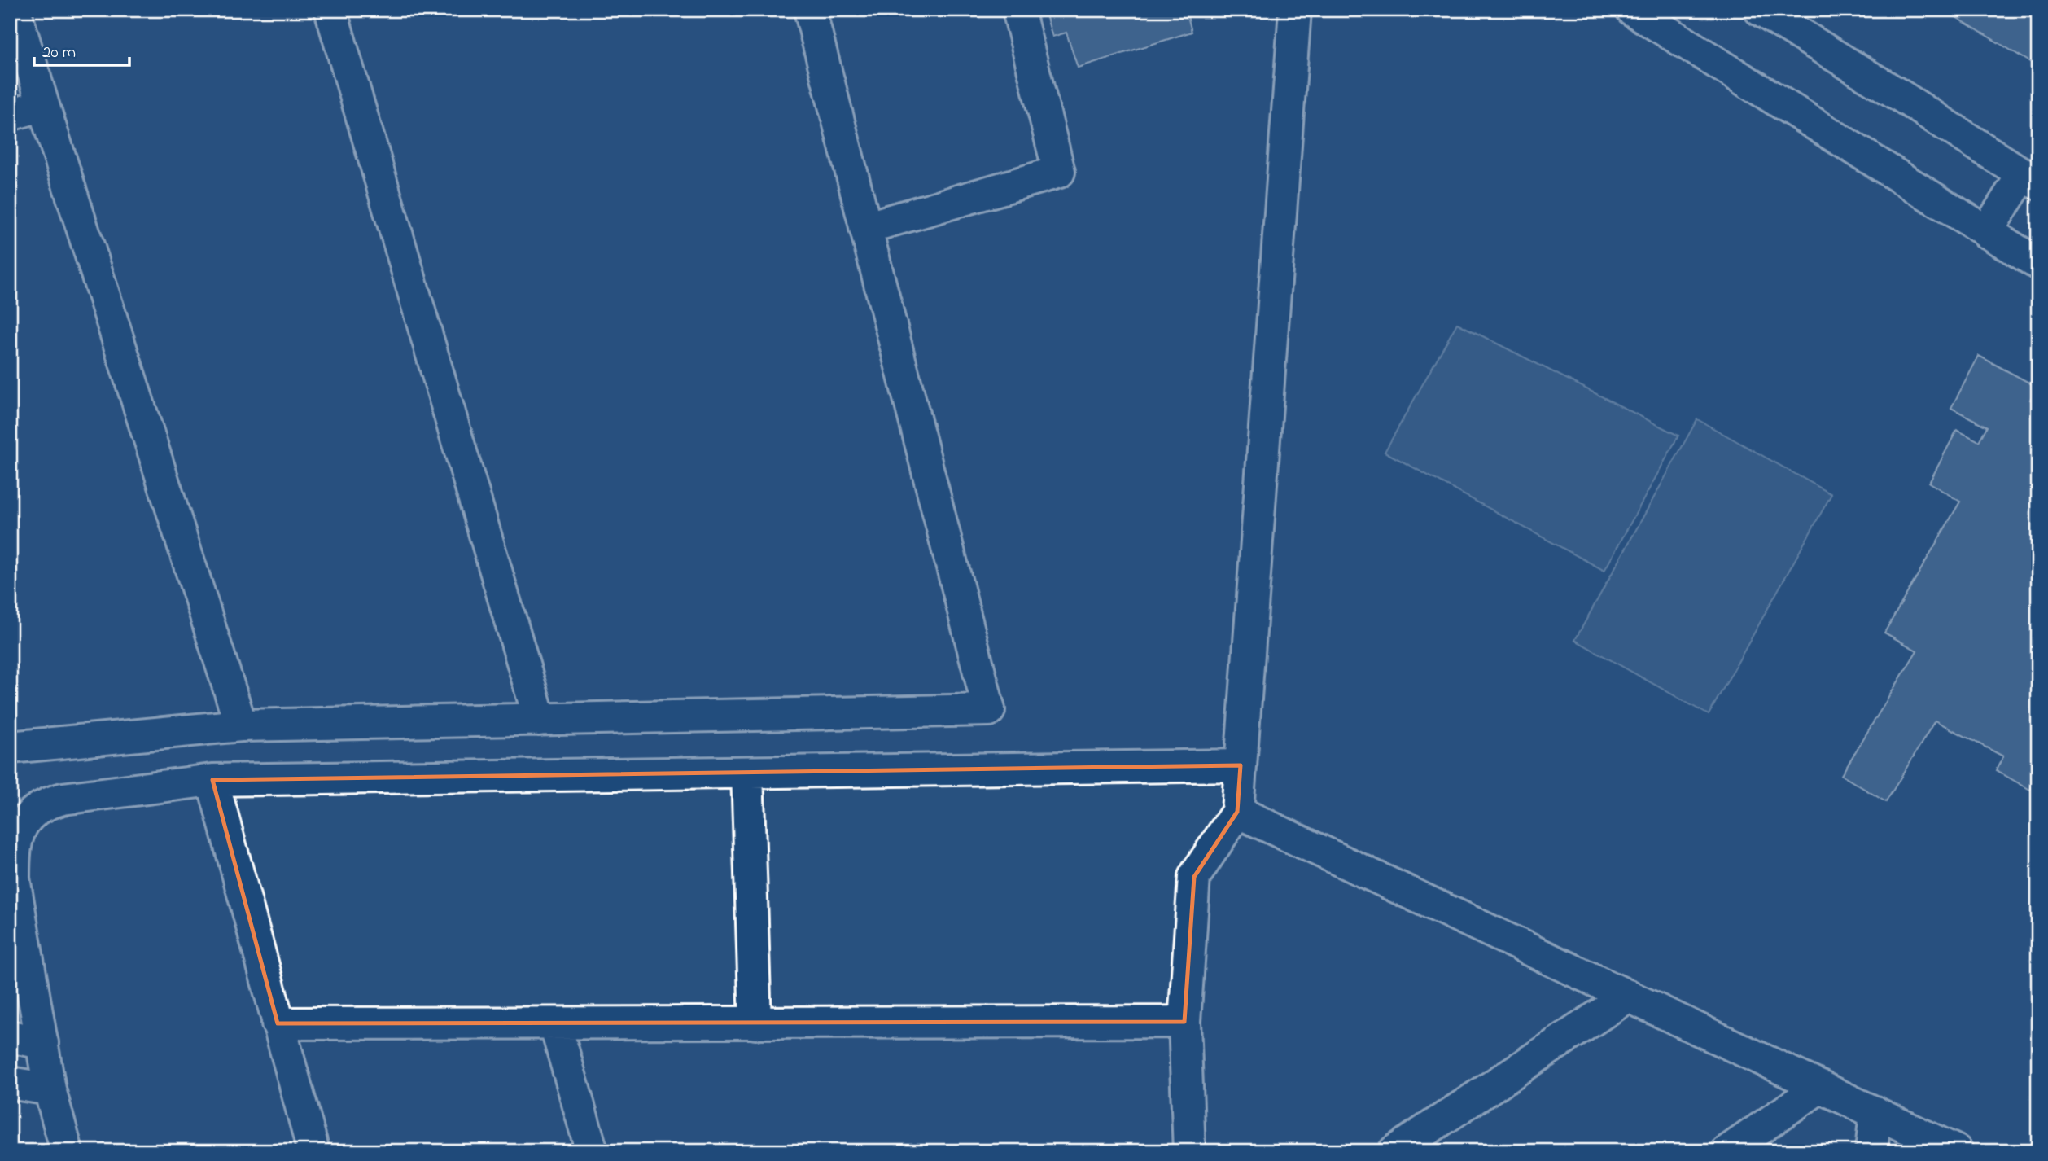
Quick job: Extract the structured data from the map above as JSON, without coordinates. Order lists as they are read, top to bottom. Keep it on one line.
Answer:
{"scale_bar":"20 m"}
